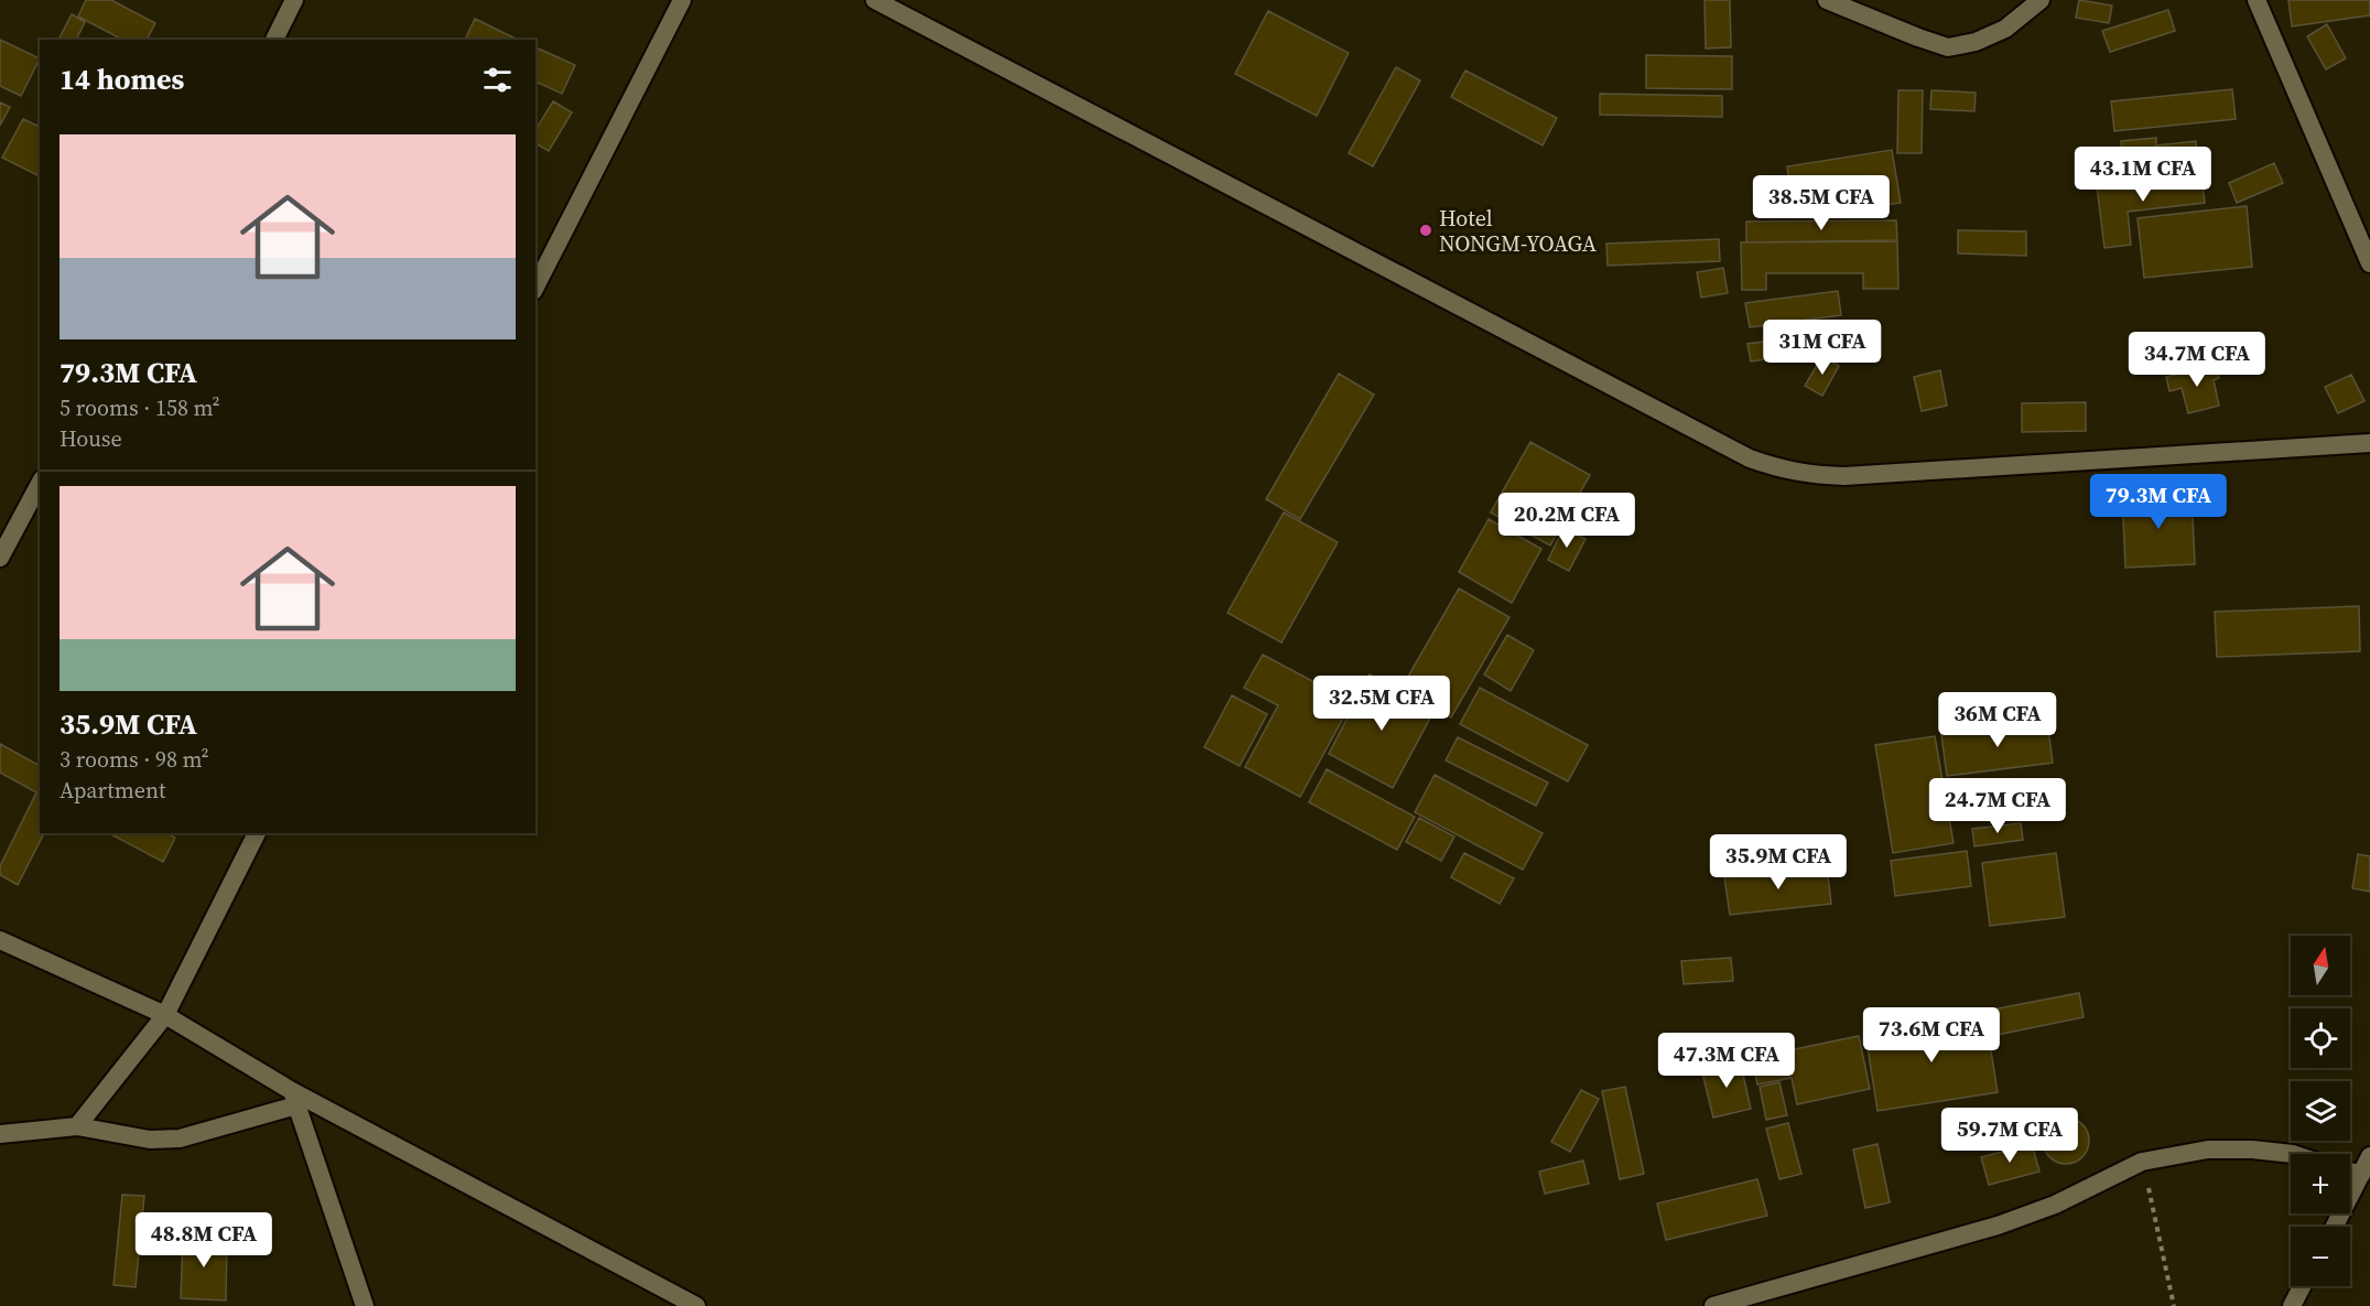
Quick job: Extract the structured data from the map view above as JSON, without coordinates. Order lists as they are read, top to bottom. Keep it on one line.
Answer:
{"places":["Hotel NONGM-YOAGA"],"north":"top","page":{"heading":"14 homes","list":[{"name":"79.3M CFA","note":"5 rooms · 158 m² · House"},{"name":"35.9M CFA","note":"3 rooms · 98 m² · Apartment"}],"price":["43.1M CFA","38.5M CFA","31M CFA","34.7M CFA","79.3M CFA","20.2M CFA","32.5M CFA","36M CFA","24.7M CFA","35.9M CFA","73.6M CFA","47.3M CFA","59.7M CFA","48.8M CFA"],"map_buttons":["+","−"]}}
